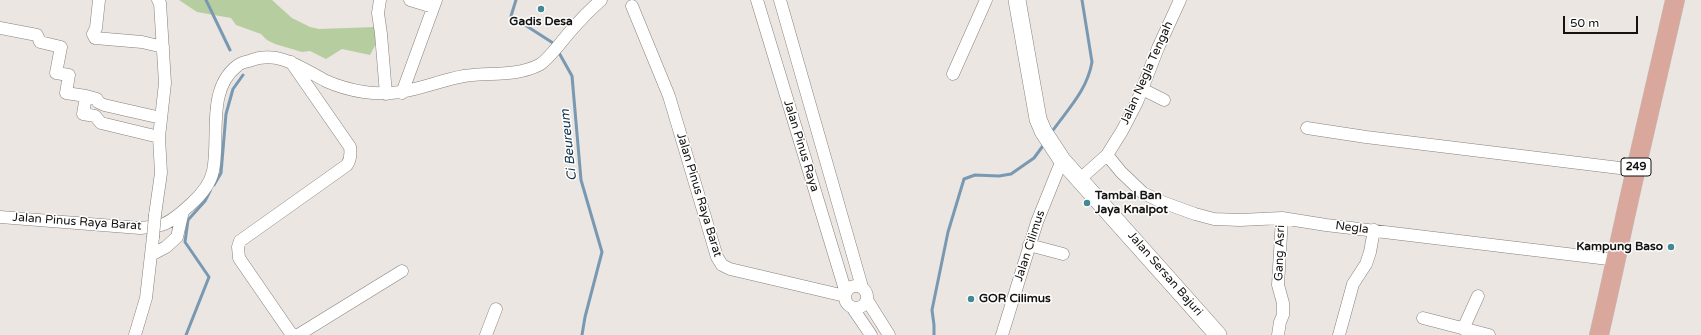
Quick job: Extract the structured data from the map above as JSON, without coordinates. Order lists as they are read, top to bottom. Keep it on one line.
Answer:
{"streets":{"main road":["249","Jalan Sersan Bajuri"],"street":["Jalan Negla Tengah","Jalan Pinus Raya","Jalan Pinus Raya Barat","Negla","Jalan Cilimus","Gang Asri"]},"crossings":[["Jalan Negla Tengah","Negla"],["Jalan Negla Tengah","Jalan Sersan Bajuri"],["Jalan Pinus Raya","Jalan Pinus Raya Barat"],["249","Negla"],["Negla","Gang Asri"],["Jalan Cilimus","Jalan Sersan Bajuri"]],"water":["Ci Beureum"],"places":["Gadis Desa","Tambal Ban Jaya Knalpot","Kampung Baso","GOR Cilimus"],"scale_bar":"50 m"}
